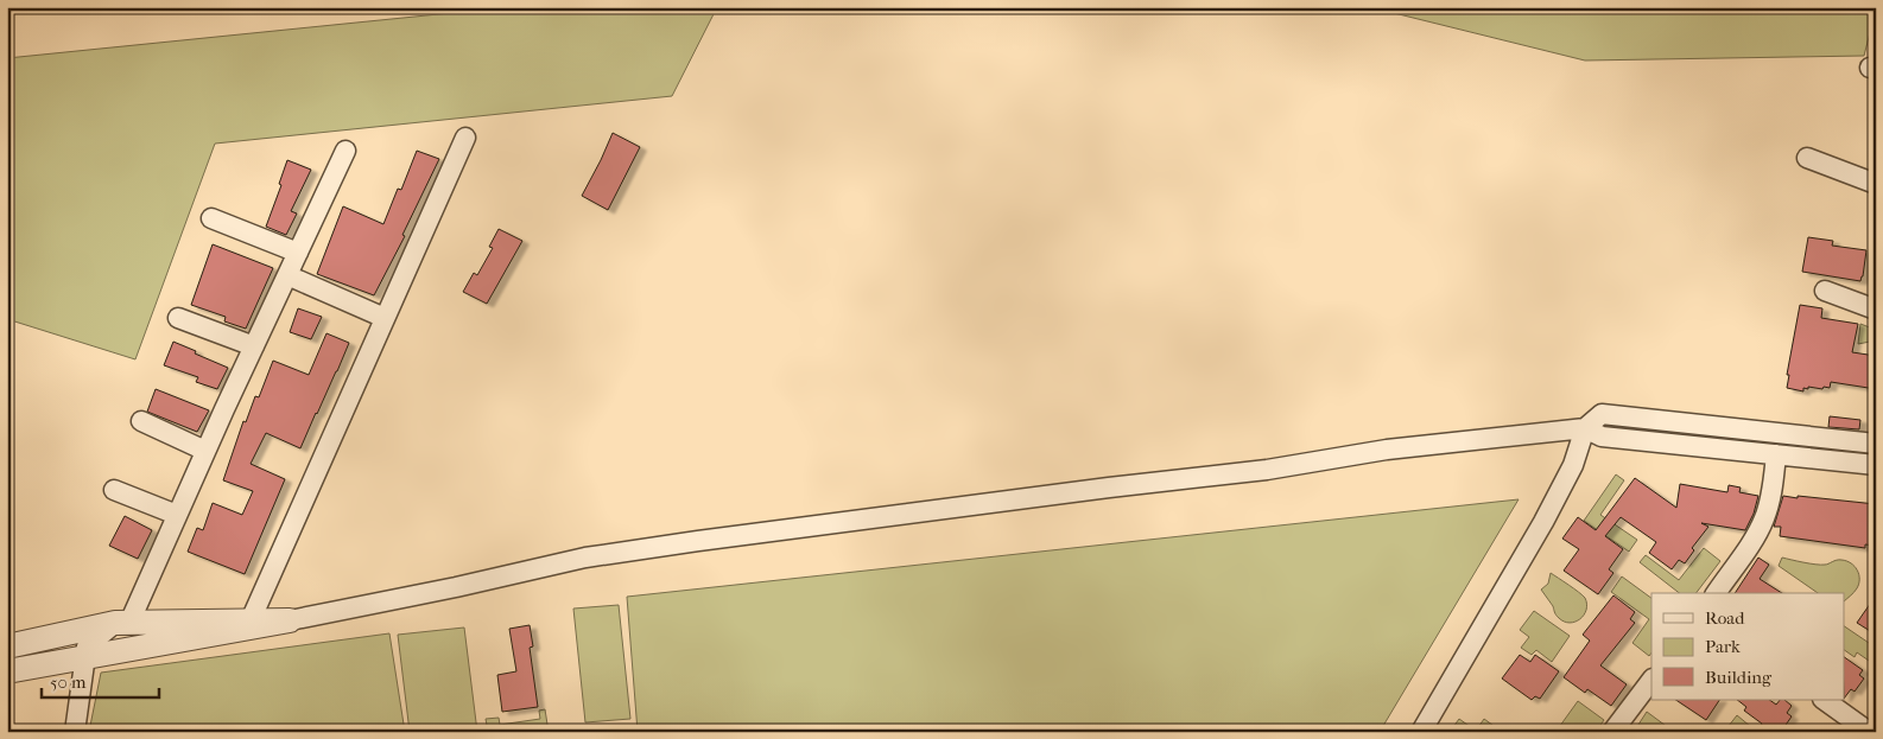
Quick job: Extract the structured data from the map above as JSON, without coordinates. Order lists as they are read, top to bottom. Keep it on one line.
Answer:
{"legend":["Road","Park","Building"],"scale_bar":"50 m"}
